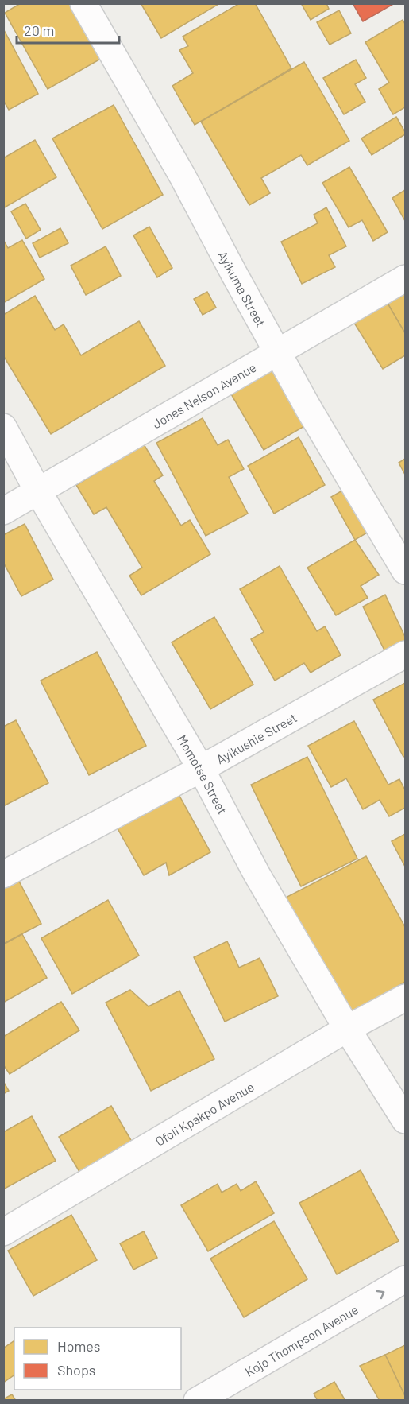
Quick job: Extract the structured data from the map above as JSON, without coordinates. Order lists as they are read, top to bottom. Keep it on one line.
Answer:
{"streets":{"street":["Ayikuma Street","Jones Nelson Avenue","Ayikushie Street","Momotse Street","Ofoli Kpakpo Avenue","Kojo Thompson Avenue"]},"crossings":[["Ayikuma Street","Jones Nelson Avenue"],["Jones Nelson Avenue","Momotse Street"],["Ayikushie Street","Momotse Street"],["Momotse Street","Ofoli Kpakpo Avenue"]],"one_way":["Kojo Thompson Avenue"],"legend":["Homes","Shops"],"scale_bar":"20 m"}
